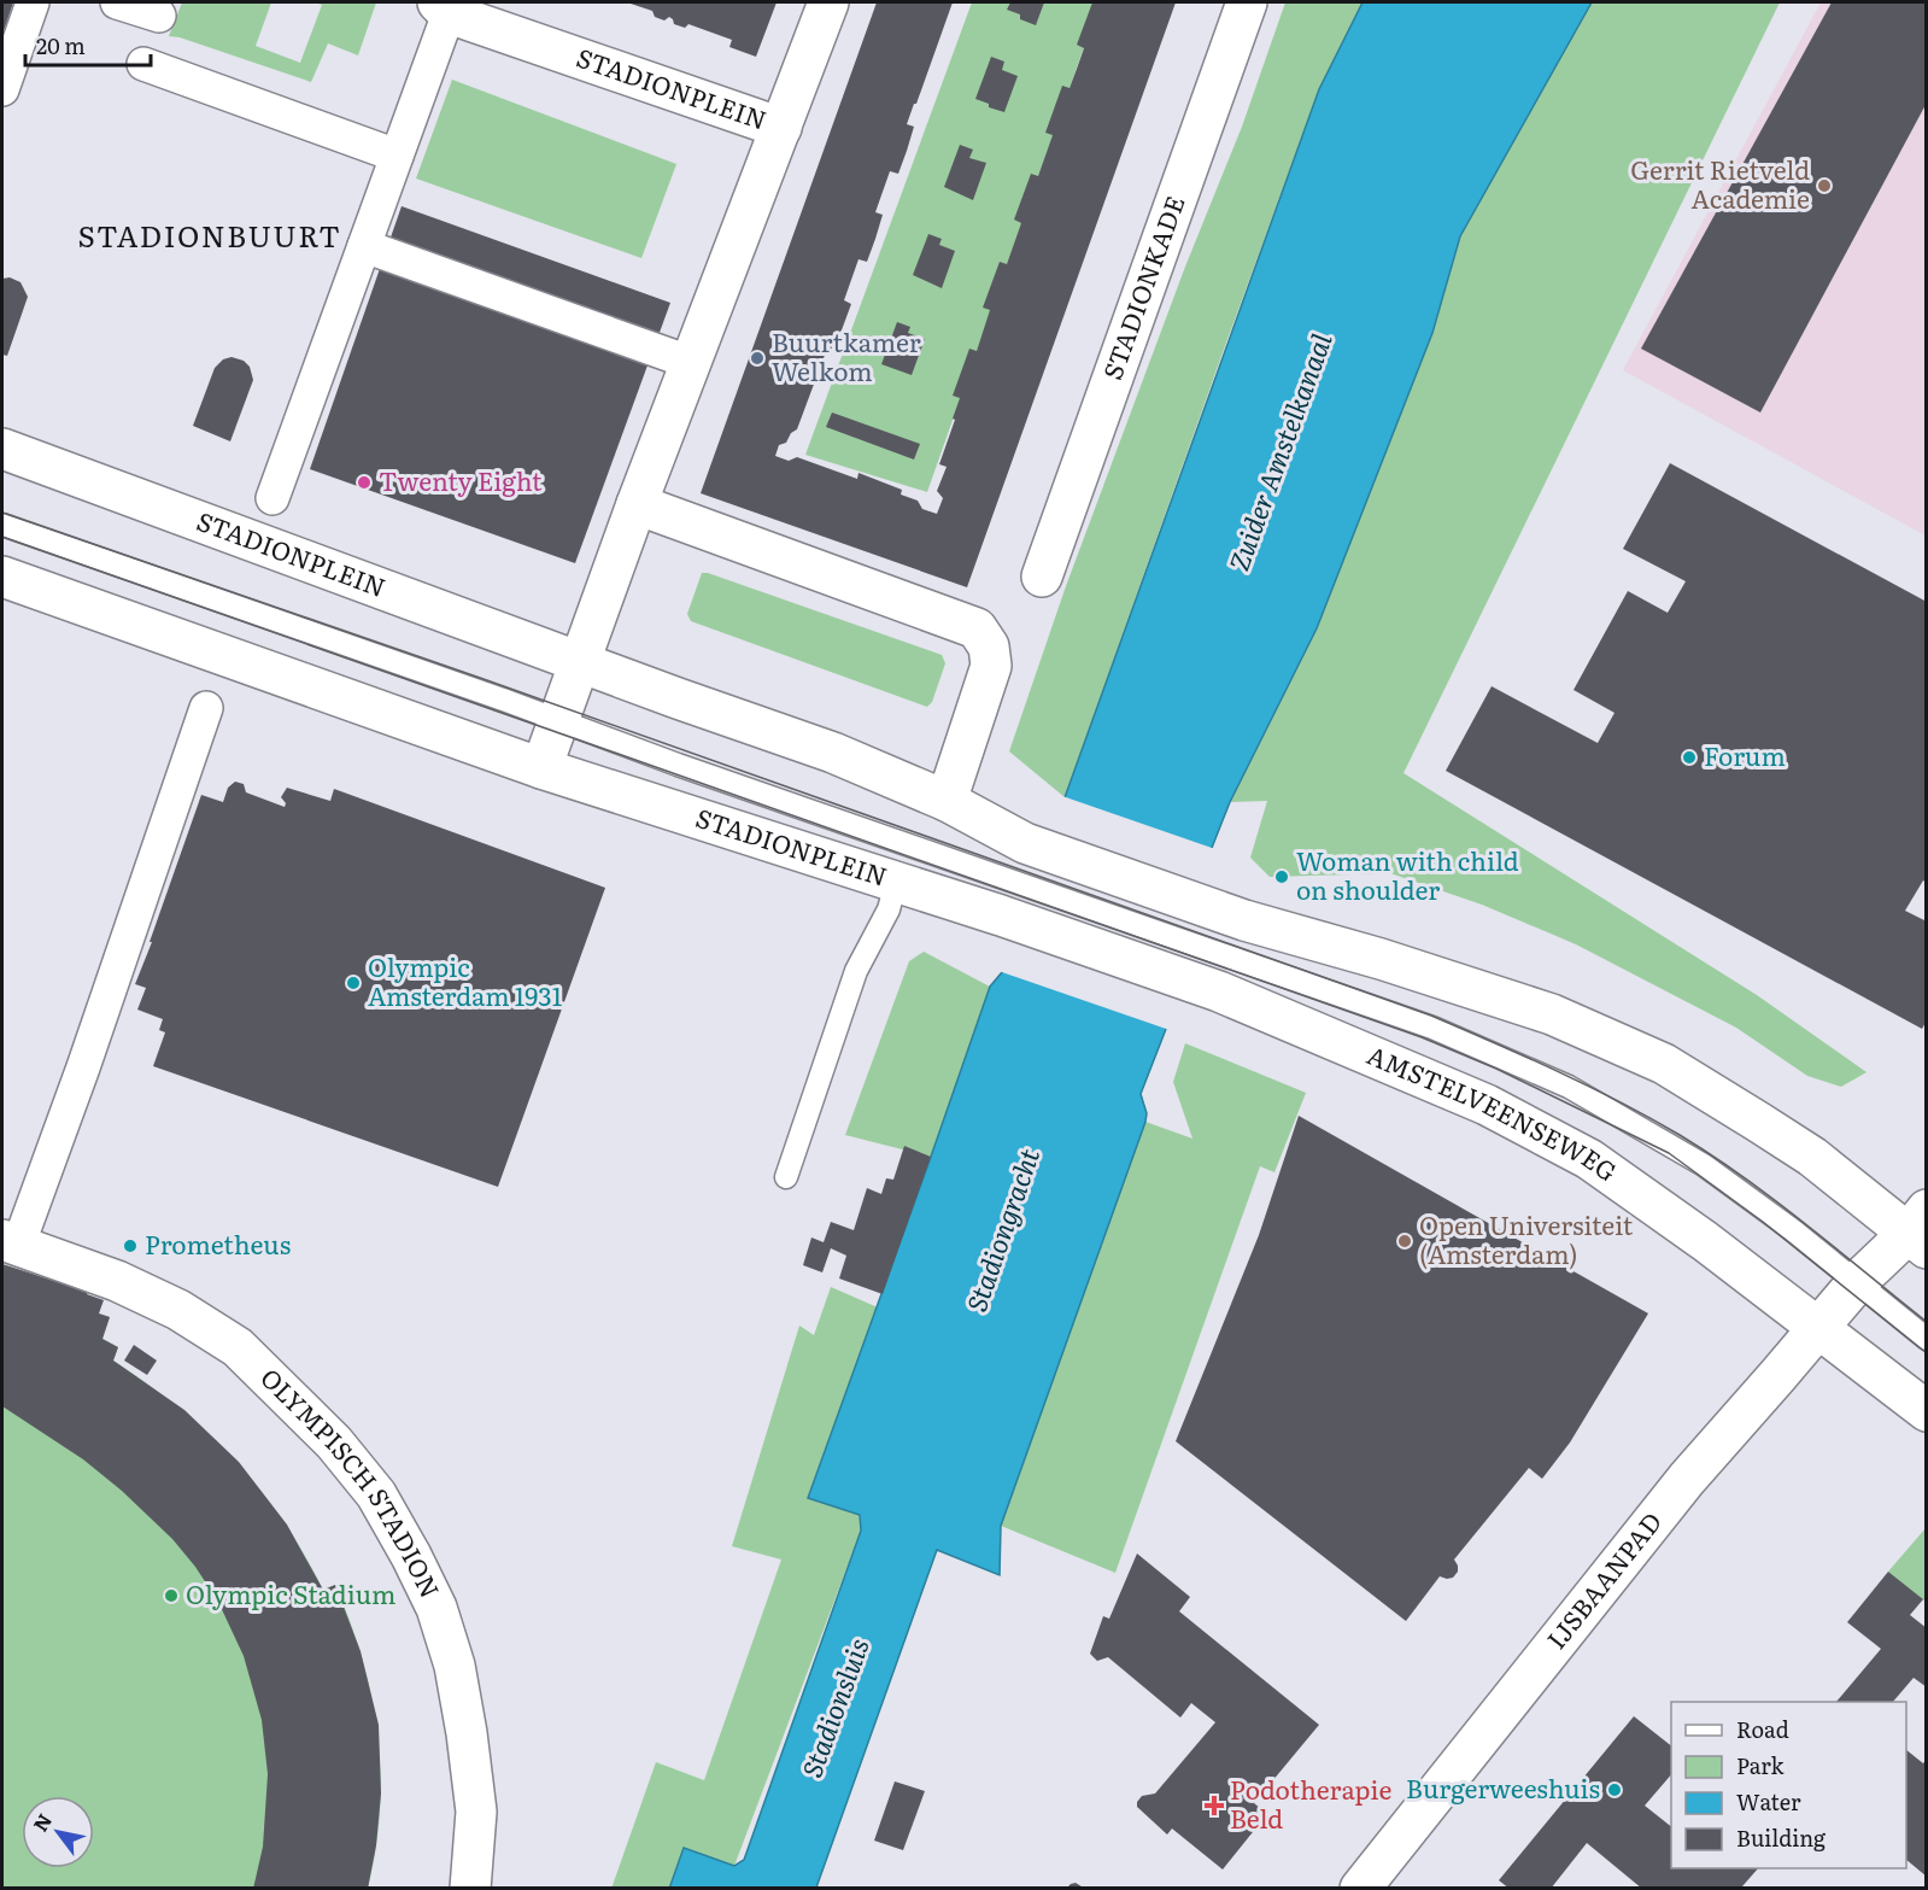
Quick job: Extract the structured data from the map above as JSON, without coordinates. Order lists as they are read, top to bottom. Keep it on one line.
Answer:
{"streets":{"main road":["STADIONPLEIN","STADIONKADE","AMSTELVEENSEWEG","OLYMPISCH STADION","IJSBAANPAD"]},"crossings":[["STADIONPLEIN","AMSTELVEENSEWEG"],["STADIONPLEIN","IJSBAANPAD"],["AMSTELVEENSEWEG","IJSBAANPAD"]],"districts":["STADIONBUURT"],"water":["Zuider Amstelkanaal","Stadiongracht","Stadionsluis"],"places":{"other":["Gerrit Rietveld Academie","Buurtkamer Welkom","Twenty Eight","Forum","Woman with child on shoulder","Olympic Amsterdam 1931","Open Universiteit (Amsterdam)","Prometheus","Olympic Stadium","Burgerweeshuis"],"health":["Podotherapie Beld"]},"legend":["Road","Park","Water","Building"],"scale_bar":"20 m","north":"top left"}
